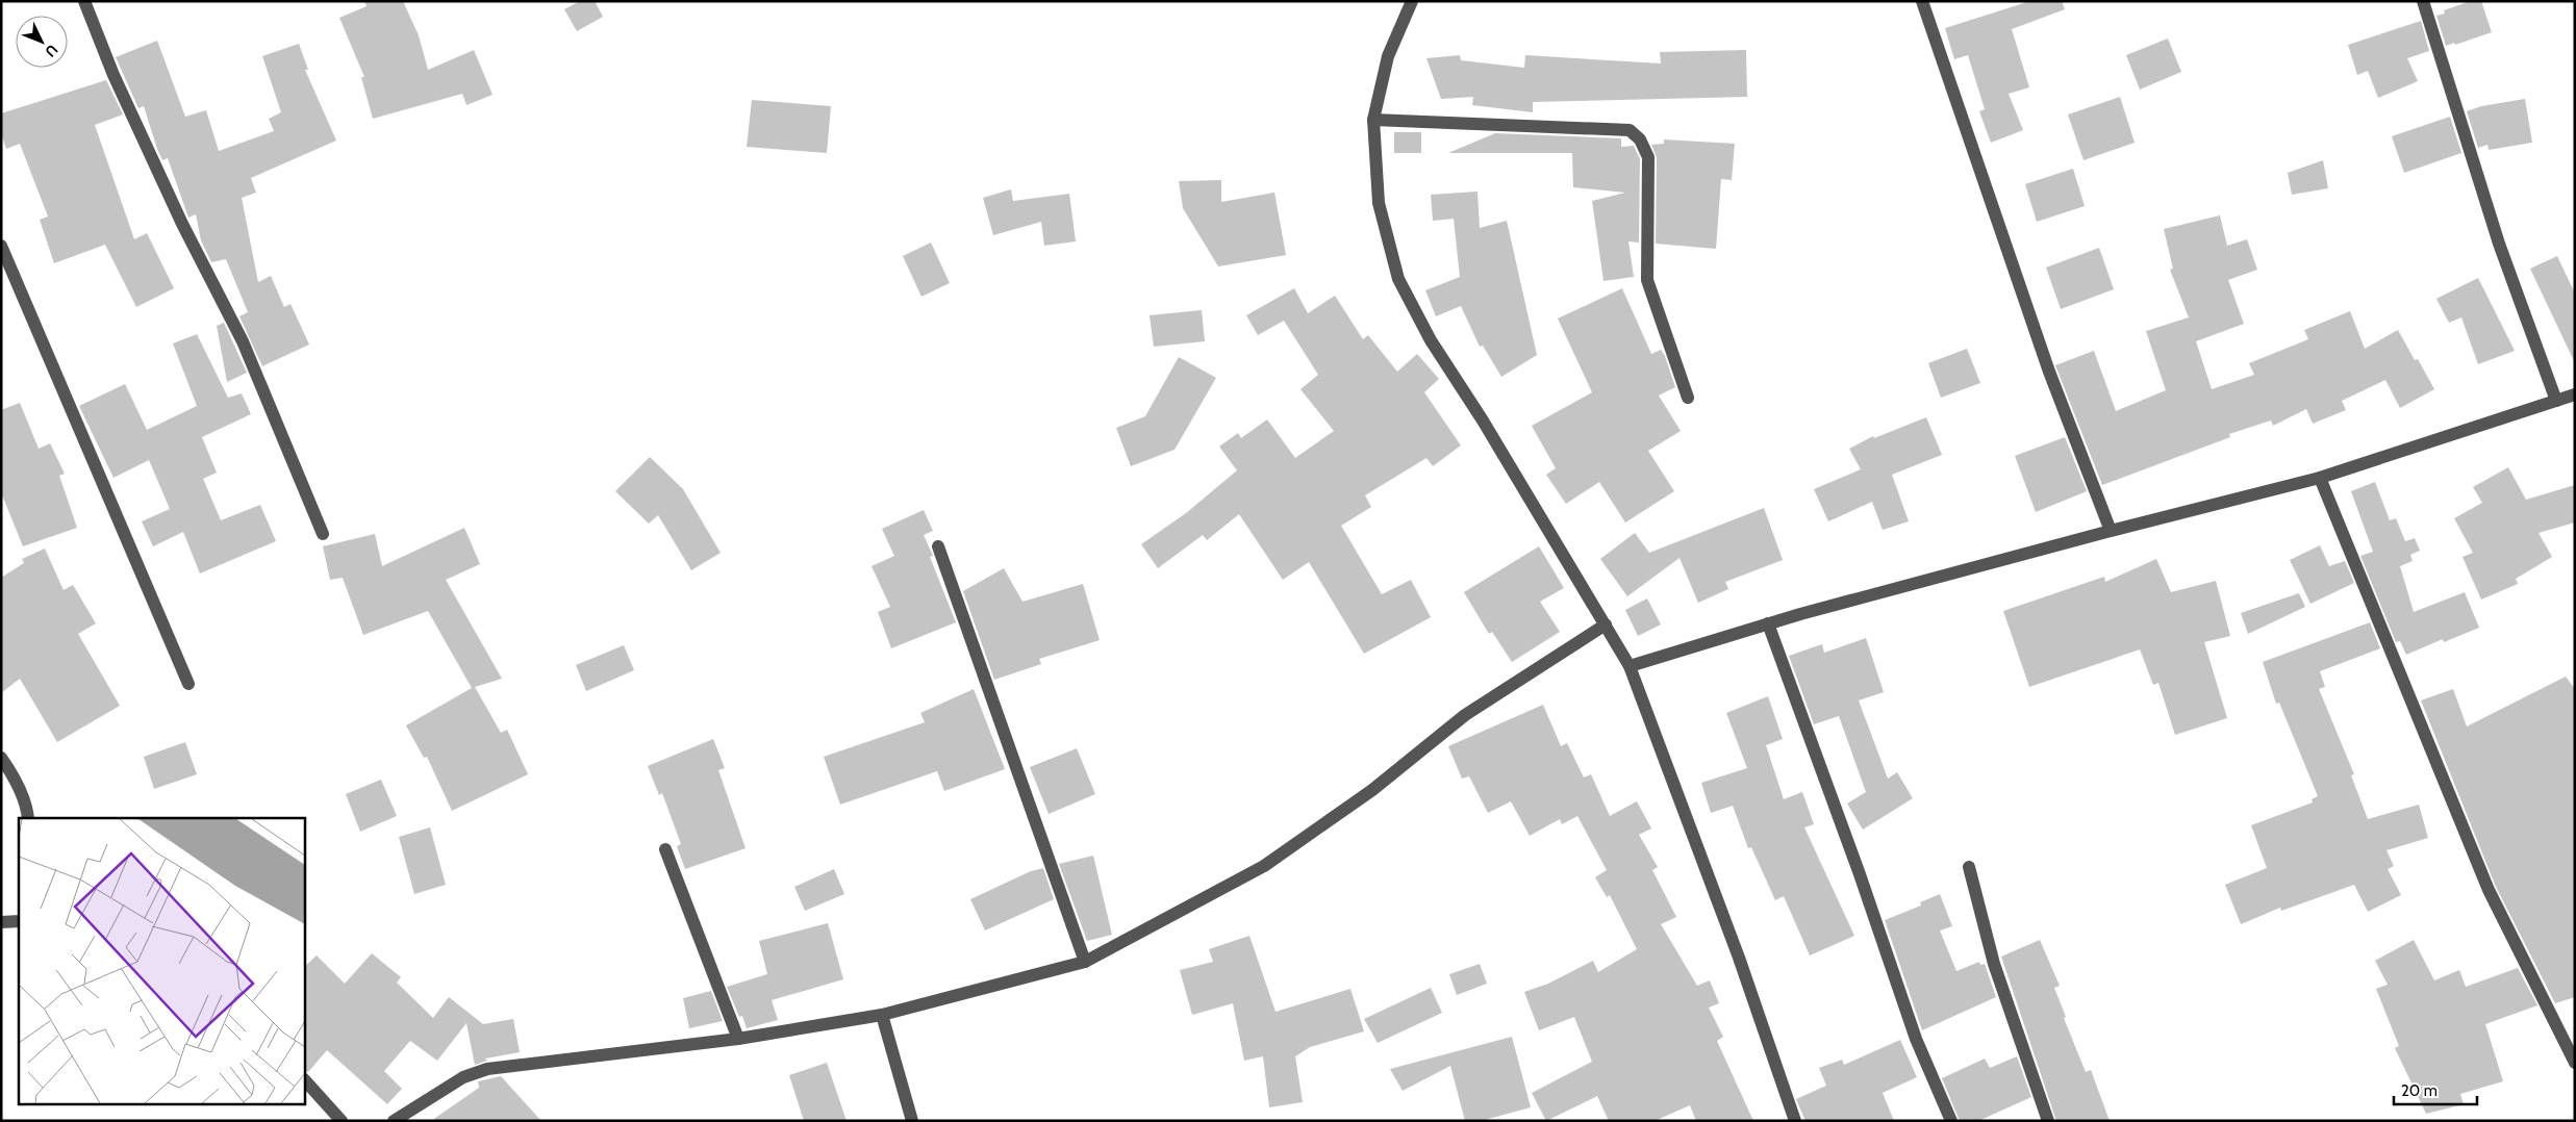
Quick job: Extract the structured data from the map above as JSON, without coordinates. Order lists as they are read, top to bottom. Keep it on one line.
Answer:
{"scale_bar":"20 m","north":"bottom right"}
